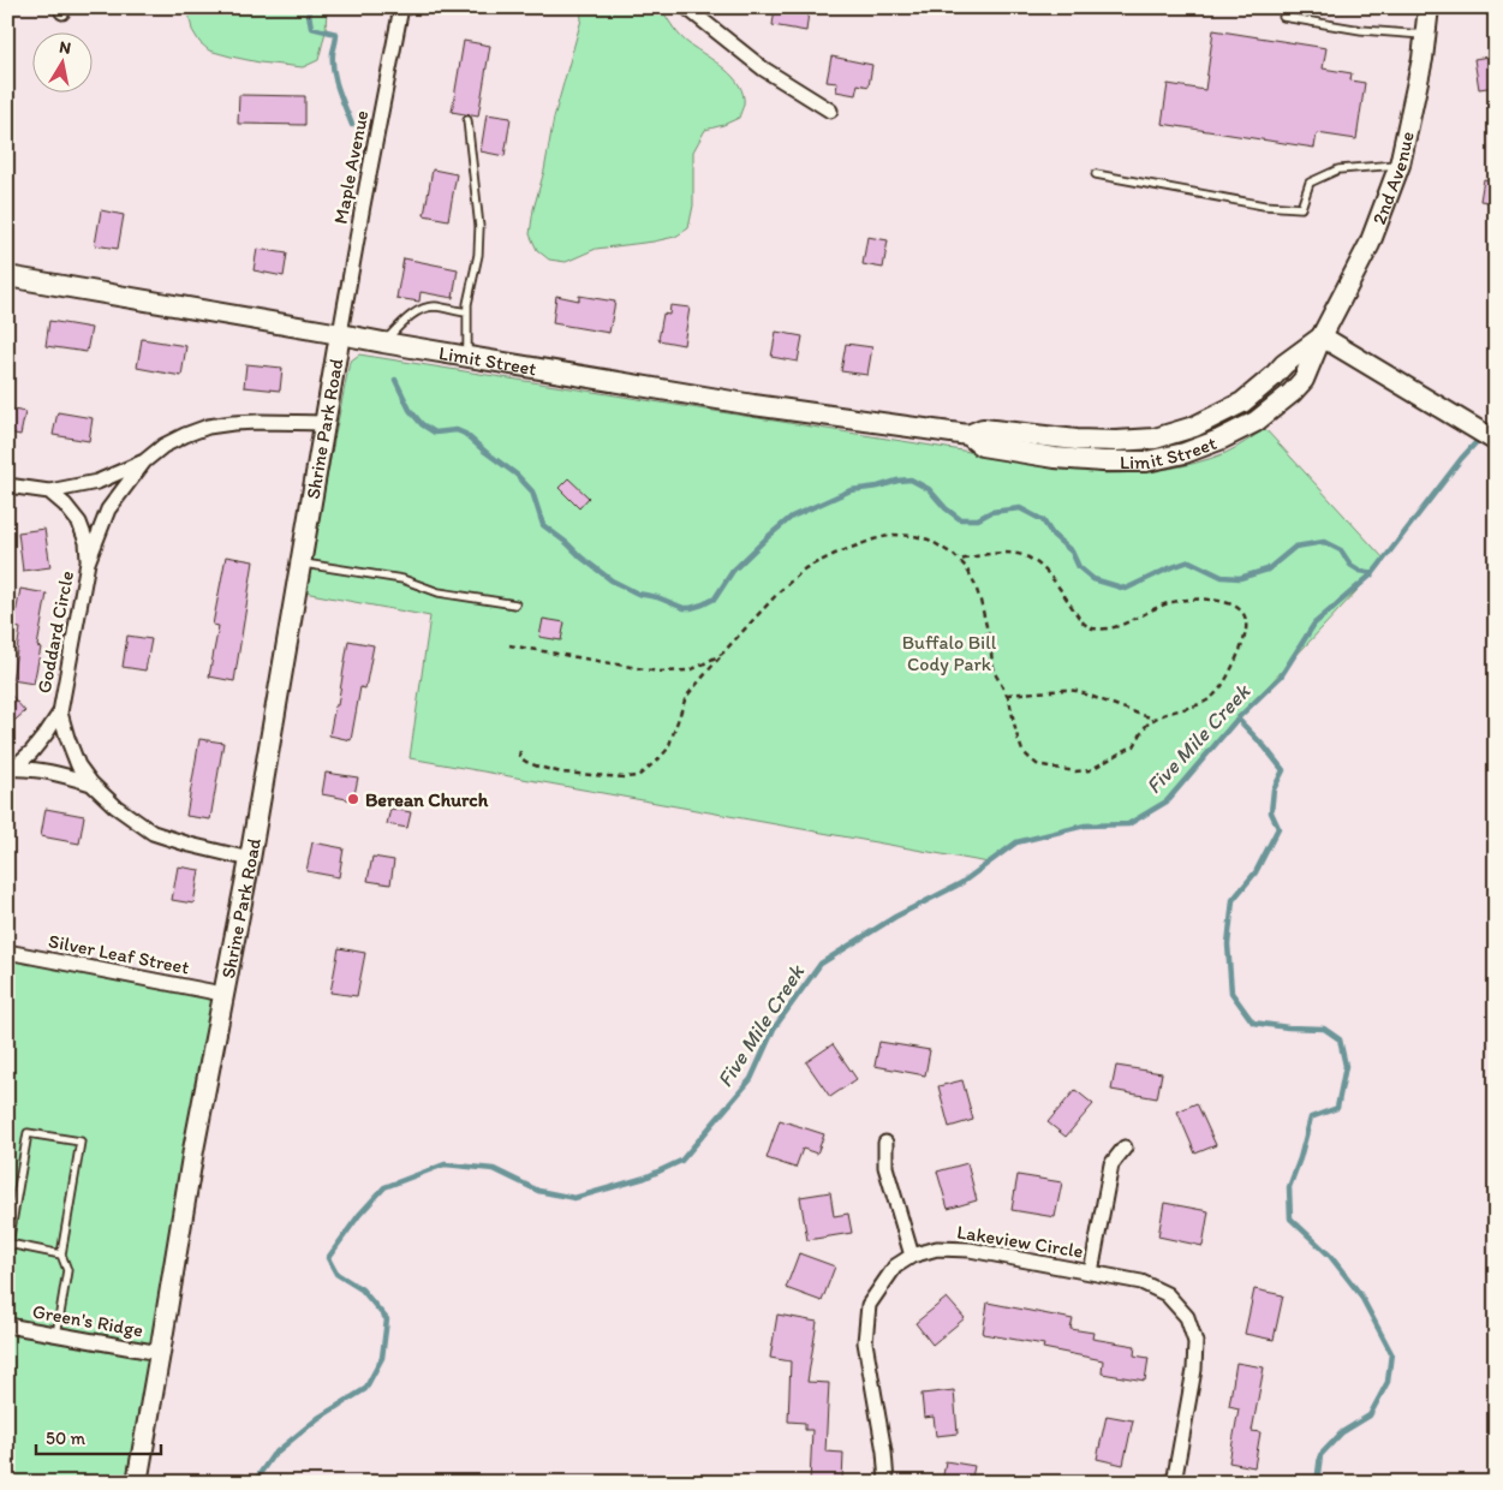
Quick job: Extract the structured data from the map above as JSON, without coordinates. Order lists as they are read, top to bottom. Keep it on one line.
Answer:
{"streets":{"street":["Maple Avenue","2nd Avenue","Limit Street","Shrine Park Road","Goddard Circle","Silver Leaf Street","Lakeview Circle","Green's Ridge"]},"crossings":[["Maple Avenue","Limit Street"],["Maple Avenue","Shrine Park Road"],["2nd Avenue","Limit Street"],["Limit Street","Shrine Park Road"],["Shrine Park Road","Goddard Circle"],["Shrine Park Road","Silver Leaf Street"],["Shrine Park Road","Green's Ridge"]],"water":["Five Mile Creek"],"parks":["Buffalo Bill Cody Park"],"places":["Berean Church"],"scale_bar":"50 m","north":"top"}
